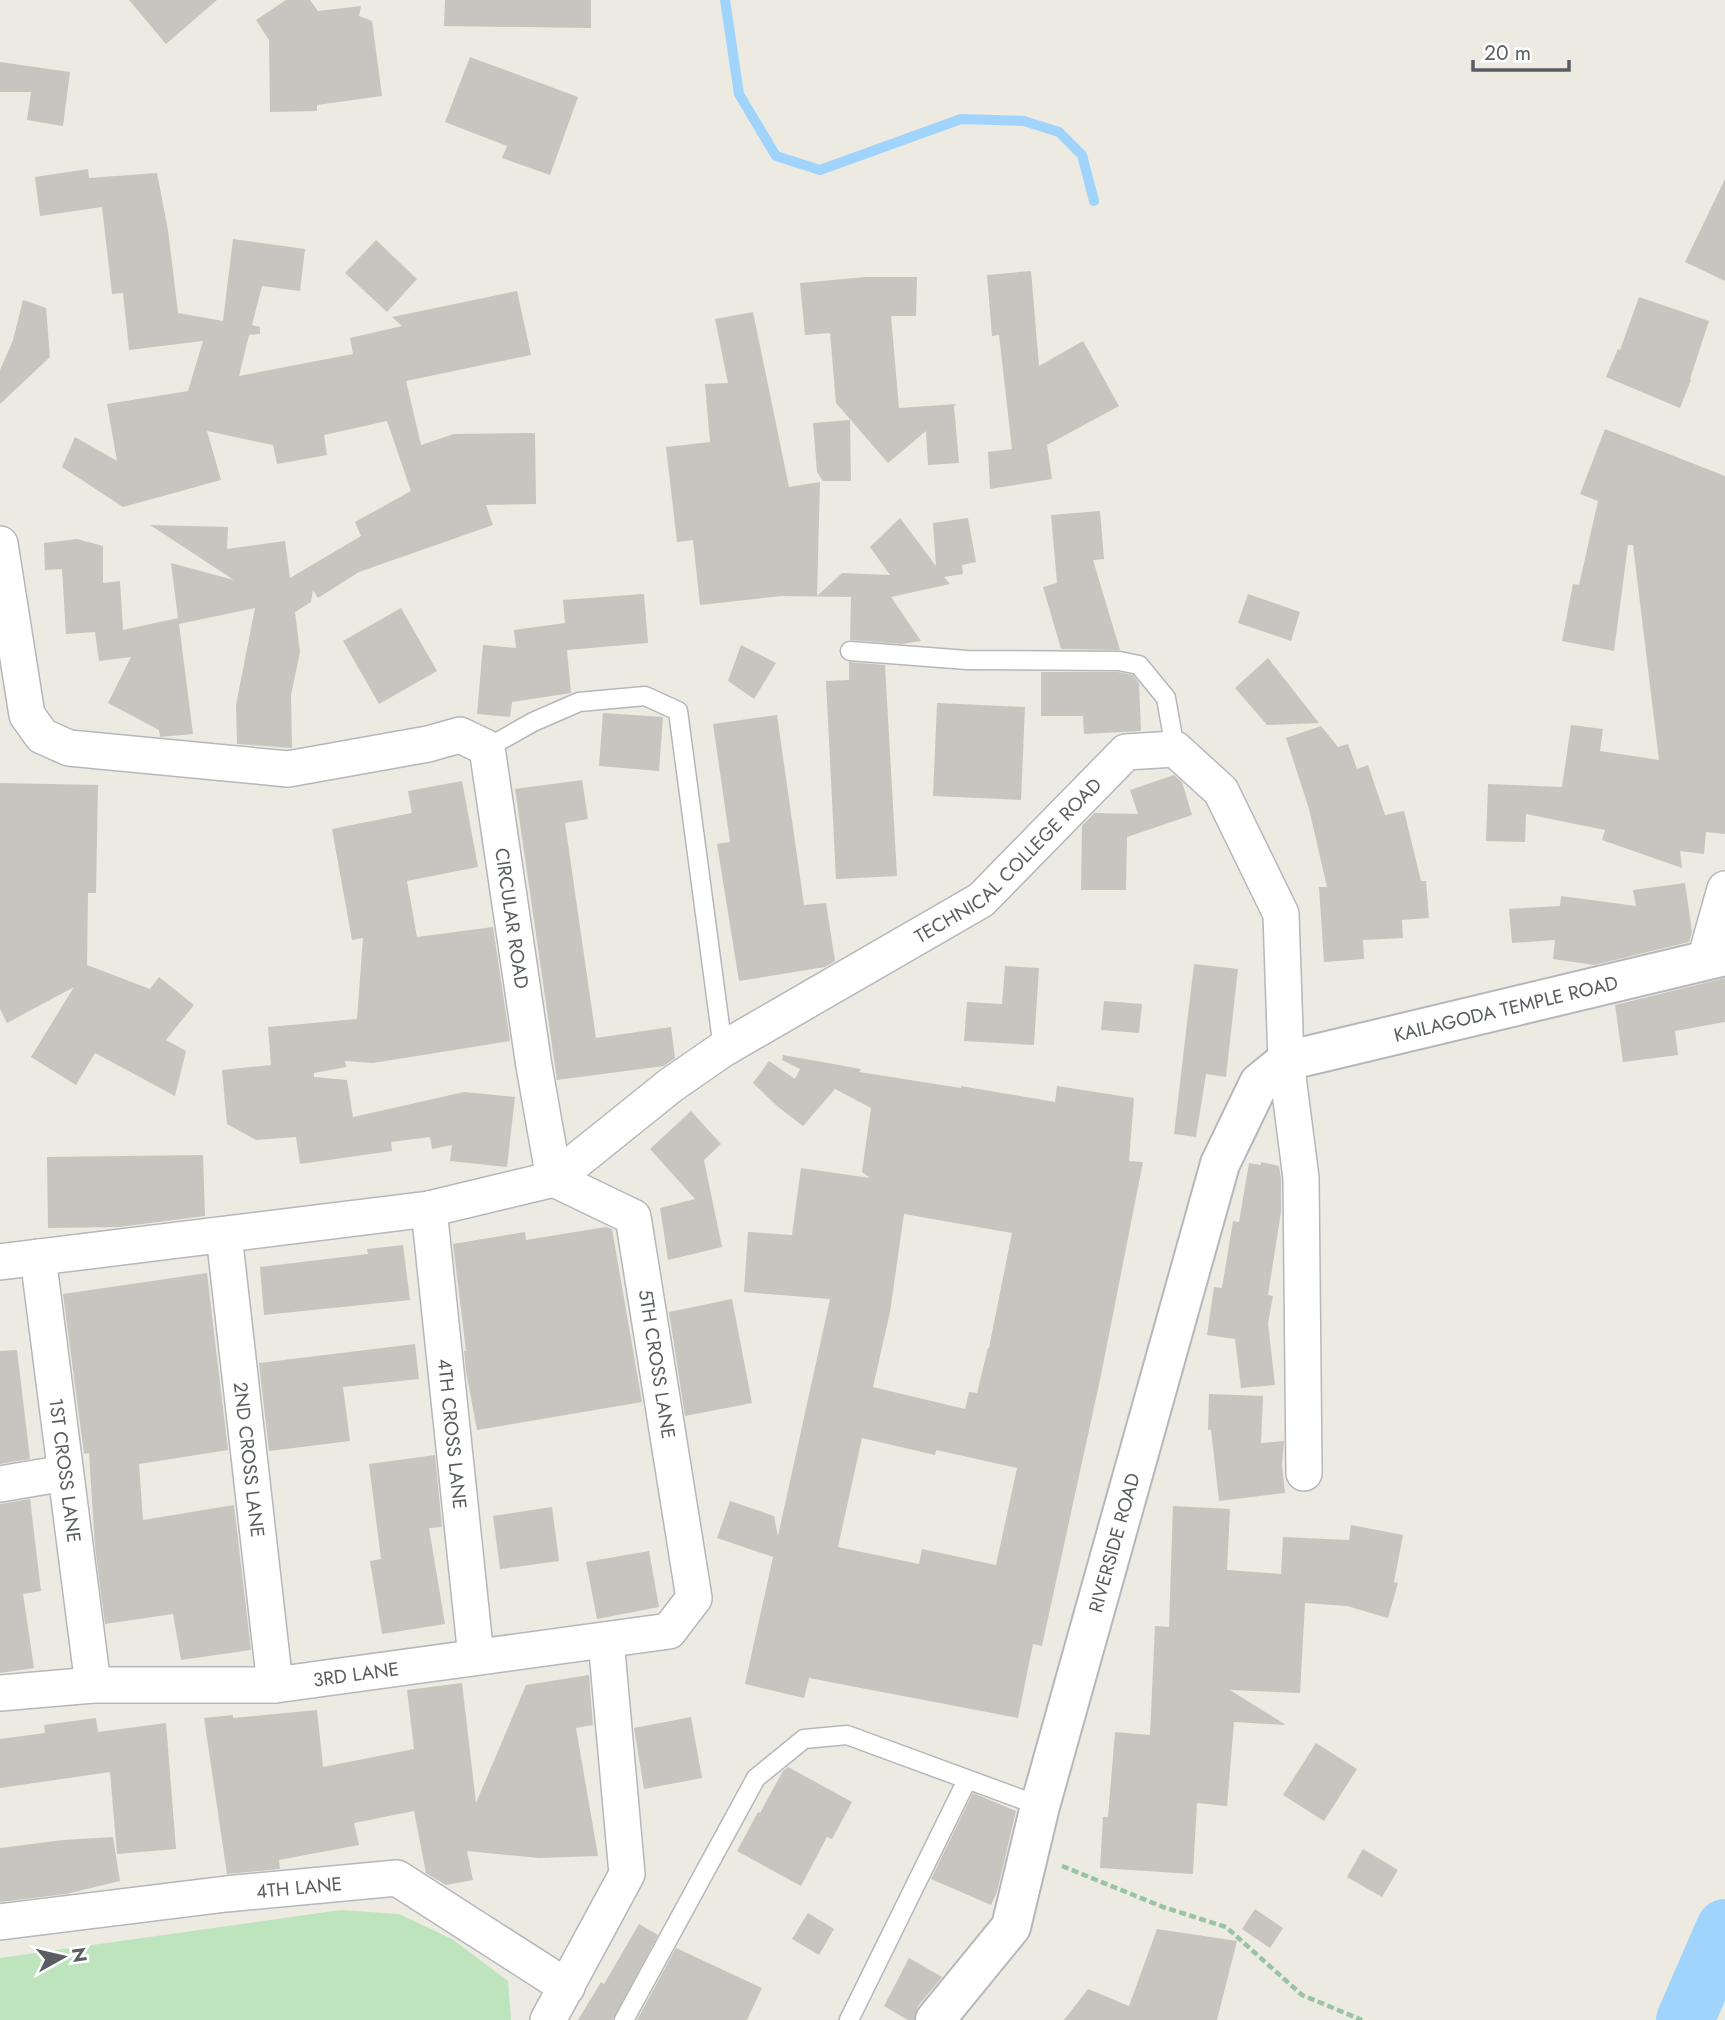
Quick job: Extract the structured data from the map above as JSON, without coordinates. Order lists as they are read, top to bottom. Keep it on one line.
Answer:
{"streets":{"street":["TECHNICAL COLLEGE ROAD","CIRCULAR ROAD","KAILAGODA TEMPLE ROAD","5TH CROSS LANE","4TH CROSS LANE","2ND CROSS LANE","1ST CROSS LANE","RIVERSIDE ROAD","3RD LANE","4TH LANE"]},"crossings":[["TECHNICAL COLLEGE ROAD","CIRCULAR ROAD"],["TECHNICAL COLLEGE ROAD","5TH CROSS LANE"],["CIRCULAR ROAD","5TH CROSS LANE"],["KAILAGODA TEMPLE ROAD","RIVERSIDE ROAD"],["5TH CROSS LANE","3RD LANE"],["4TH CROSS LANE","3RD LANE"],["2ND CROSS LANE","3RD LANE"],["1ST CROSS LANE","3RD LANE"]],"scale_bar":"20 m","north":"right"}
